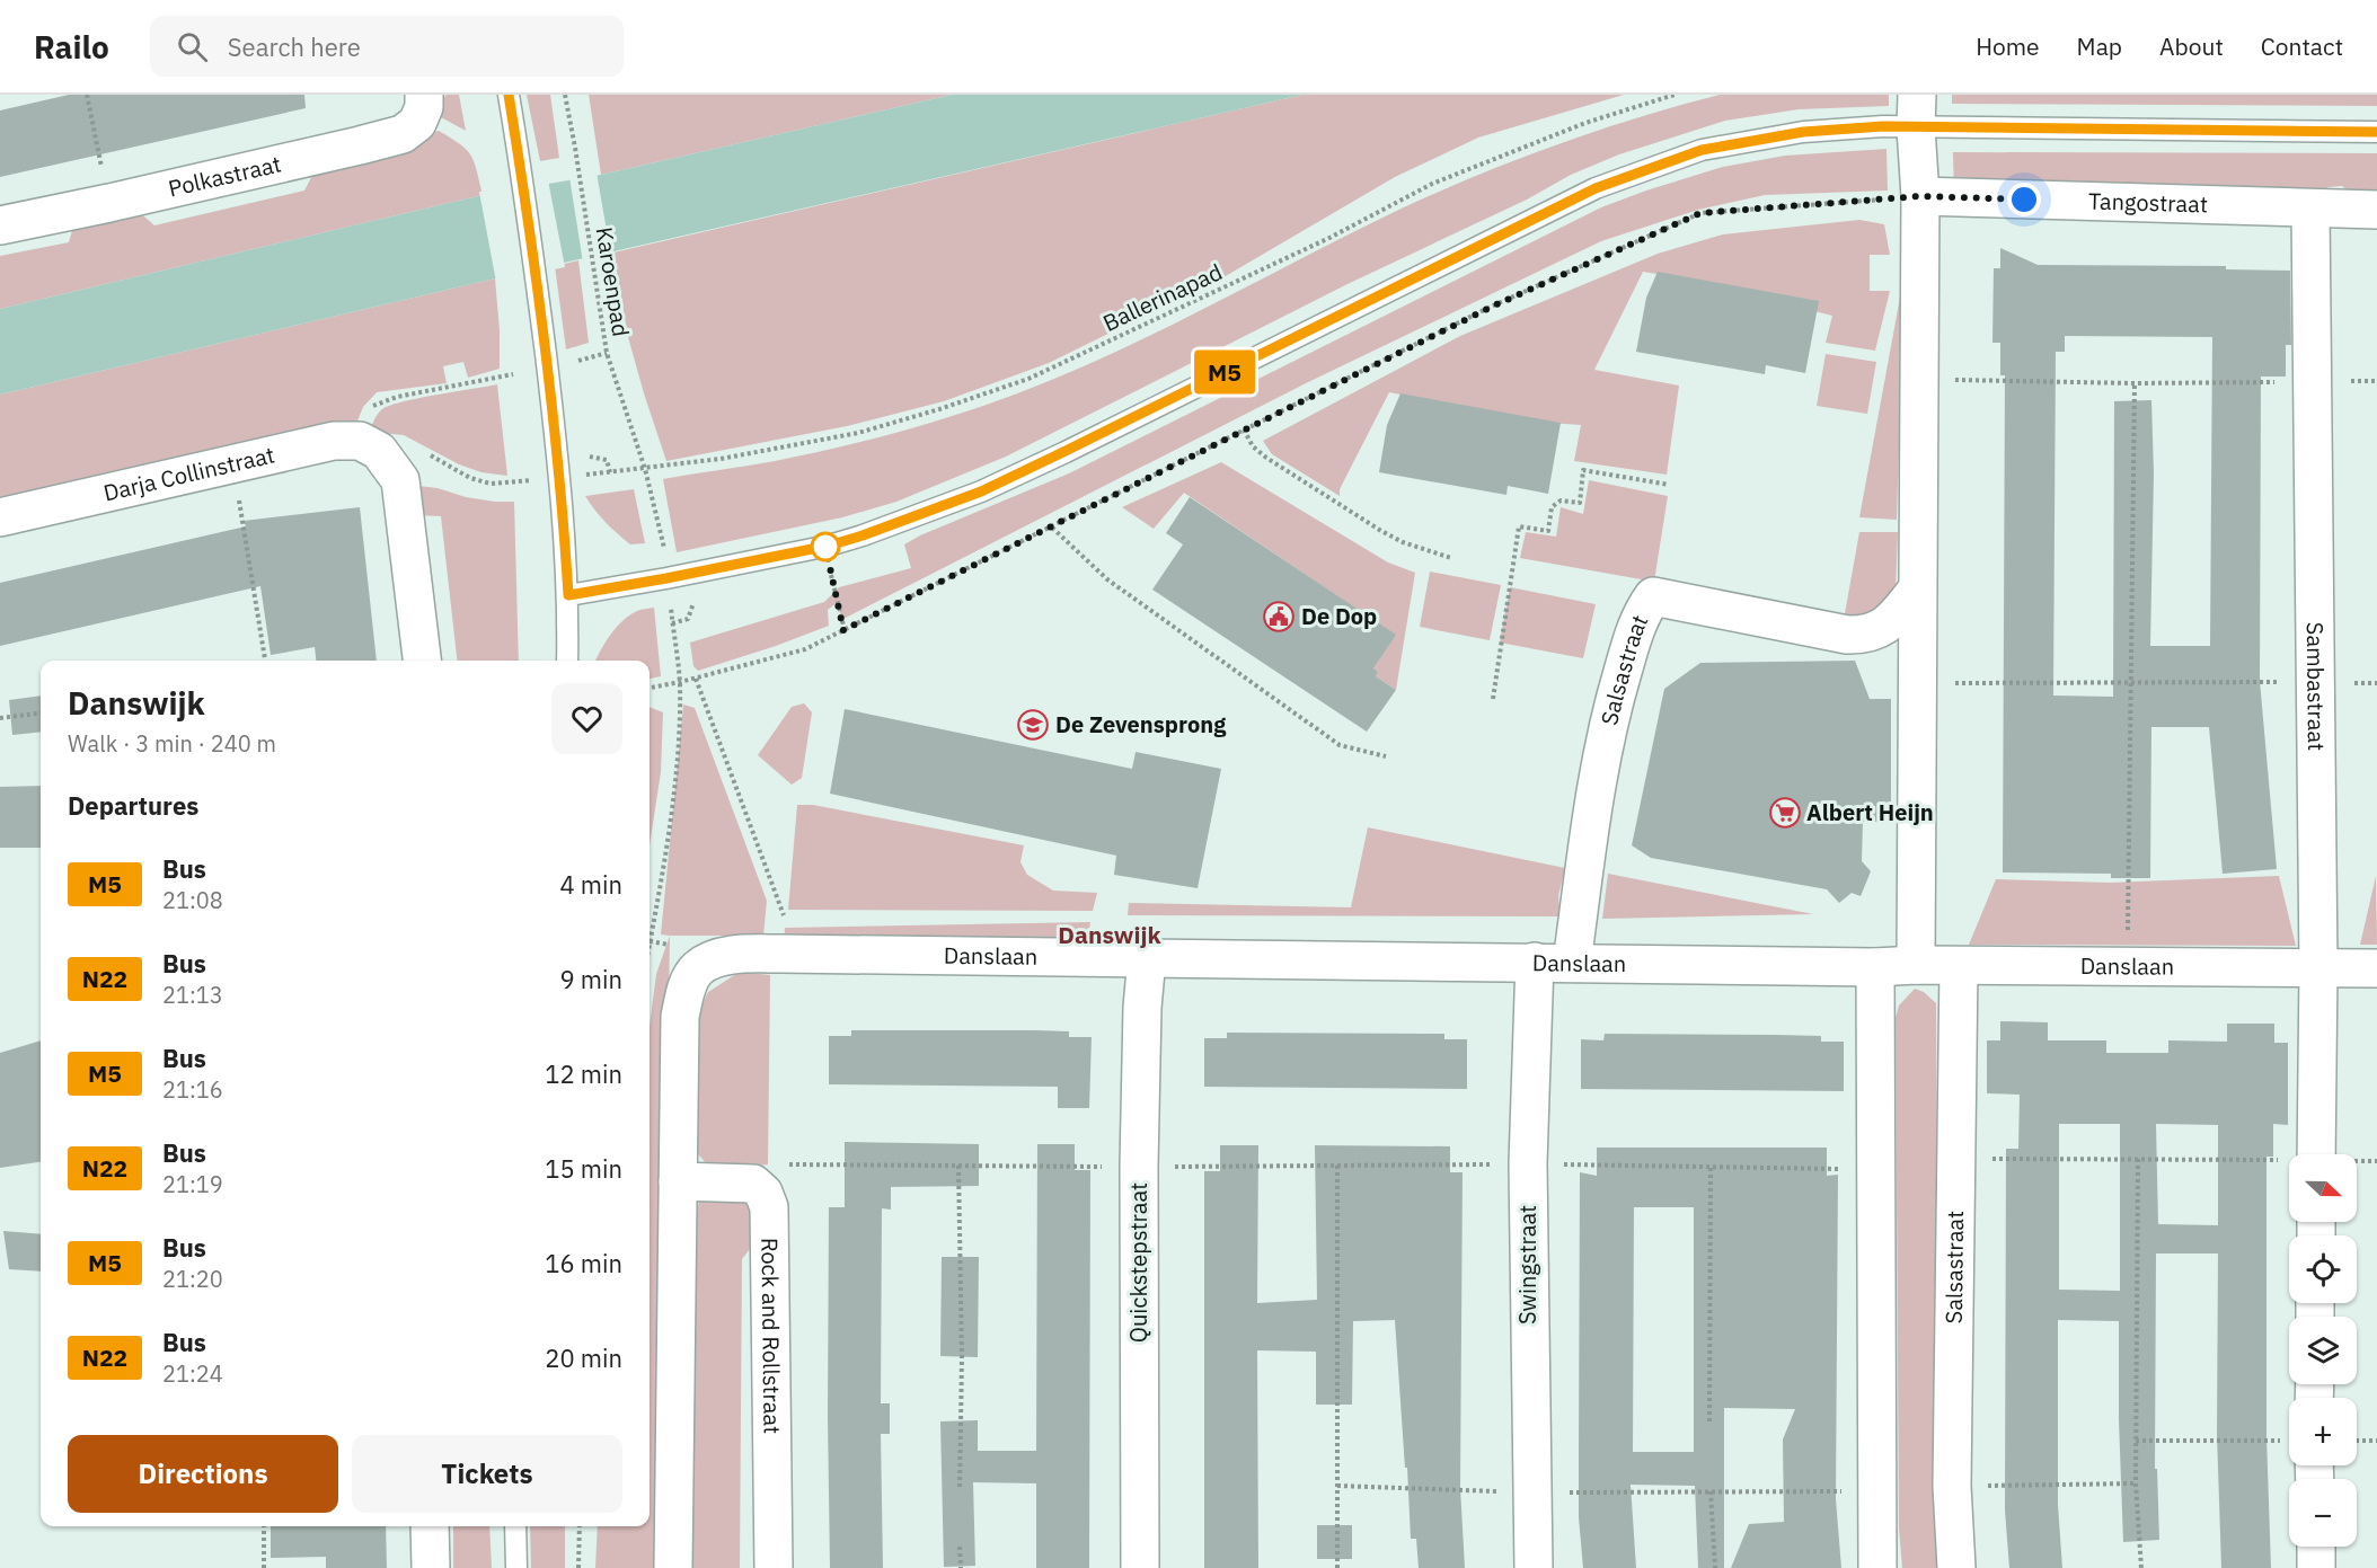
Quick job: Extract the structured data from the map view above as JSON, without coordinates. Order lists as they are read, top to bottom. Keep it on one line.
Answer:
{"streets":{"street":["Polkastraat","Tangostraat","Darja Collinstraat","Salsastraat","Sambastraat","Danslaan","Quickstepstraat","Swingstraat","Rock and Rollstraat"],"path":["Karoenpad","Ballerinapad"]},"crossings":[["Tangostraat","Sambastraat"],["Karoenpad","Ballerinapad"],["Salsastraat","Danslaan"],["Sambastraat","Danslaan"],["Danslaan","Quickstepstraat"],["Danslaan","Swingstraat"],["Danslaan","Rock and Rollstraat"]],"districts":["Danswijk"],"places":{"public building":["De Dop"],"school or university":["De Zevensprong"],"supermarket":["Albert Heijn"]},"lines":["bus line M5"],"north":"right","page":{"header":"Railo","search":"Search here","nav":["Home","Map","About","Contact"],"on_map":"M5","heading":[["Danswijk","Walk · 3 min · 240 m"],"Departures"],"list":[{"mark":"M5","name":"Bus","note":"21:08","value":"4 min"},{"mark":"N22","name":"Bus","note":"21:13","value":"9 min"},{"mark":"M5","name":"Bus","note":"21:16","value":"12 min"},{"mark":"N22","name":"Bus","note":"21:19","value":"15 min"},{"mark":"M5","name":"Bus","note":"21:20","value":"16 min"},{"mark":"N22","name":"Bus","note":"21:24","value":"20 min"}],"map_buttons":["+","−"],"buttons":["Directions","Tickets"]}}
